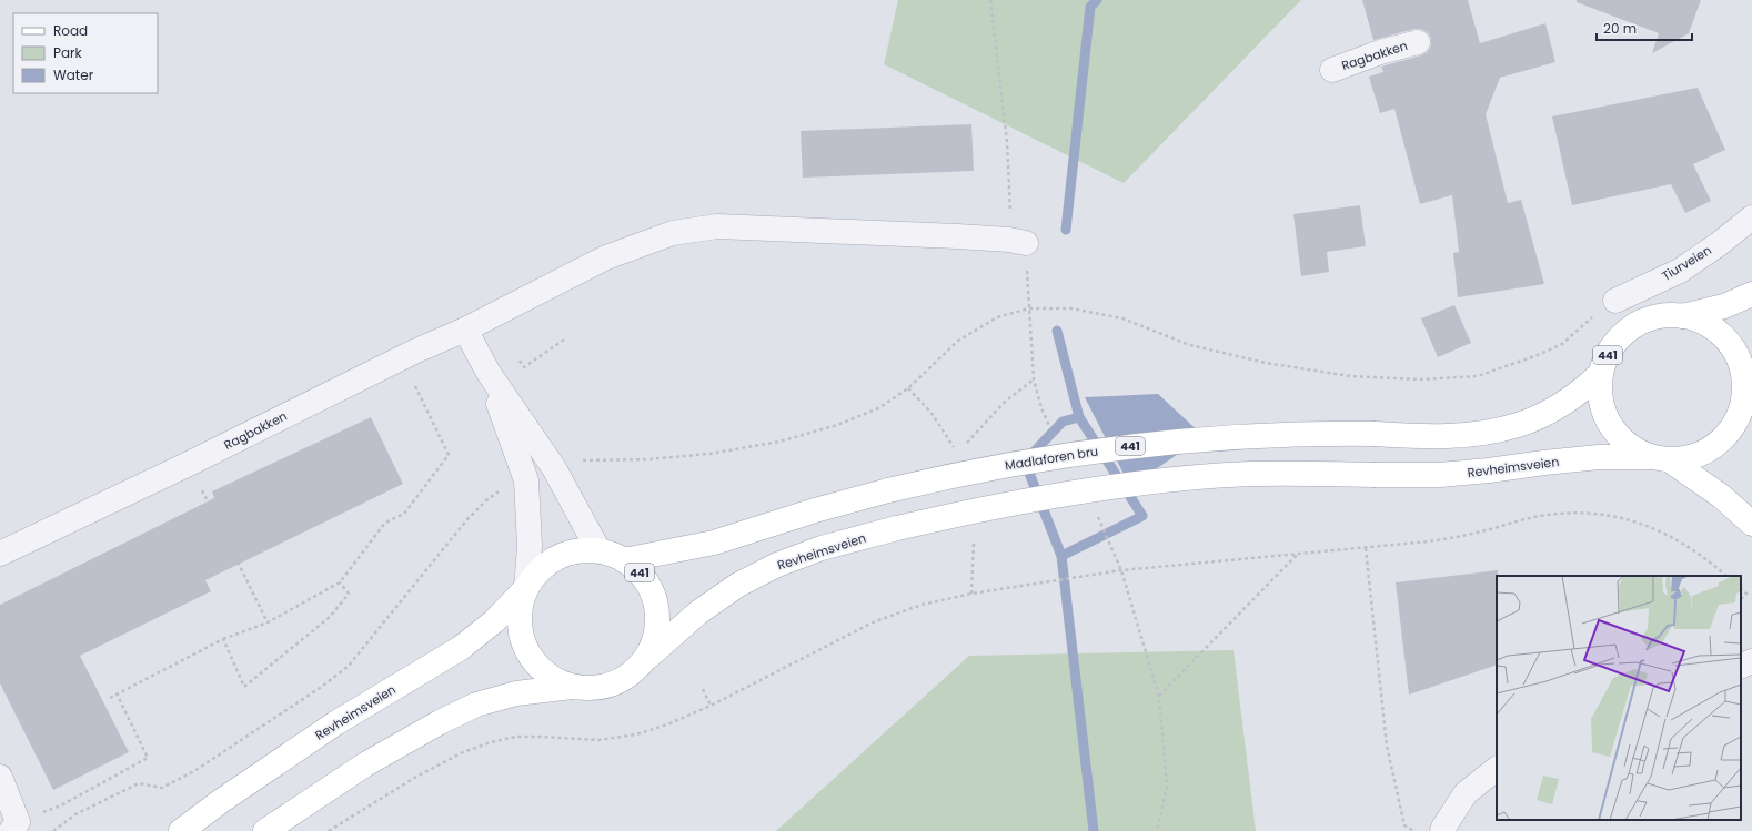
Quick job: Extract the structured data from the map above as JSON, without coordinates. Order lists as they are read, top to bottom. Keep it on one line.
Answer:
{"streets":{"main road":["441","Madlaforen bru","Revheimsveien"],"street":["Ragbakken","Tiurveien"]},"crossings":[["441","Madlaforen bru"],["441","Revheimsveien"],["Madlaforen bru","Revheimsveien"]],"legend":["Road","Park","Water"],"scale_bar":"20 m"}
